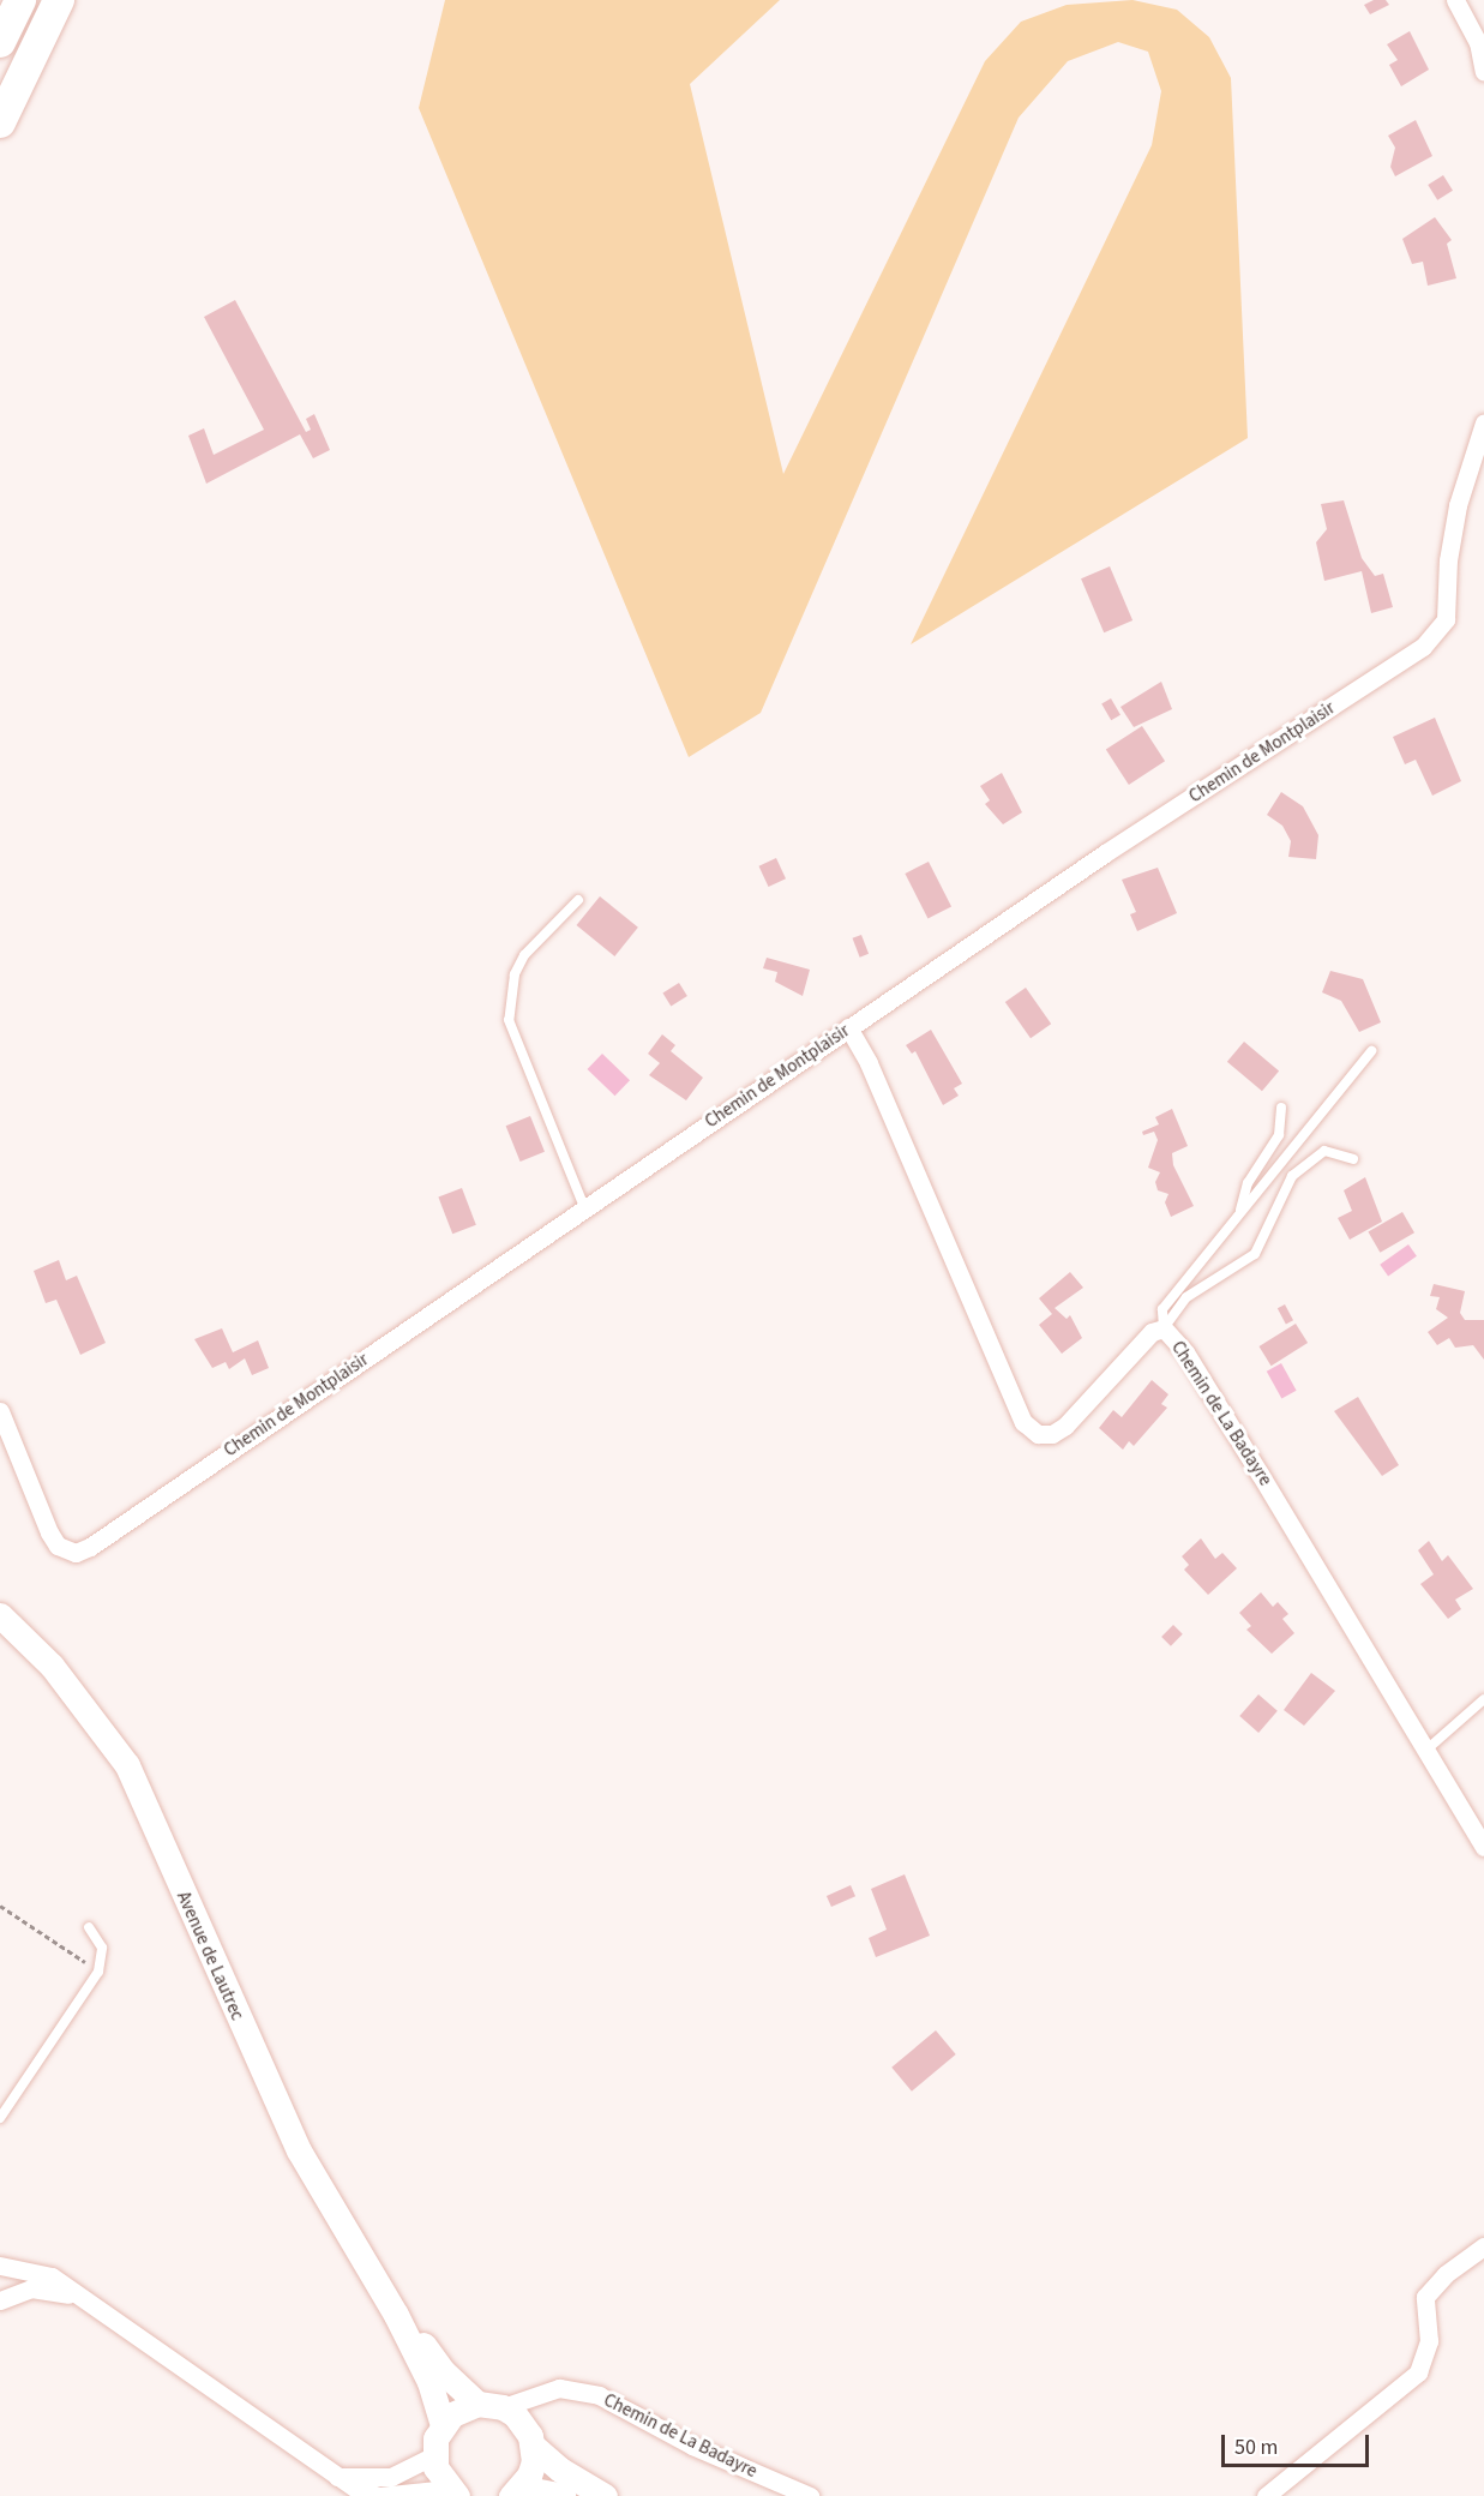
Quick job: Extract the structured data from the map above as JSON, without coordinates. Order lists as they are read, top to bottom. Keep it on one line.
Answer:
{"streets":{"main road":["Avenue de Lautrec"],"street":["Chemin de Montplaisir","Chemin de La Badayre"]},"crossings":[["Chemin de Montplaisir","Chemin de La Badayre"],["Chemin de La Badayre","Avenue de Lautrec"]],"scale_bar":"50 m"}
